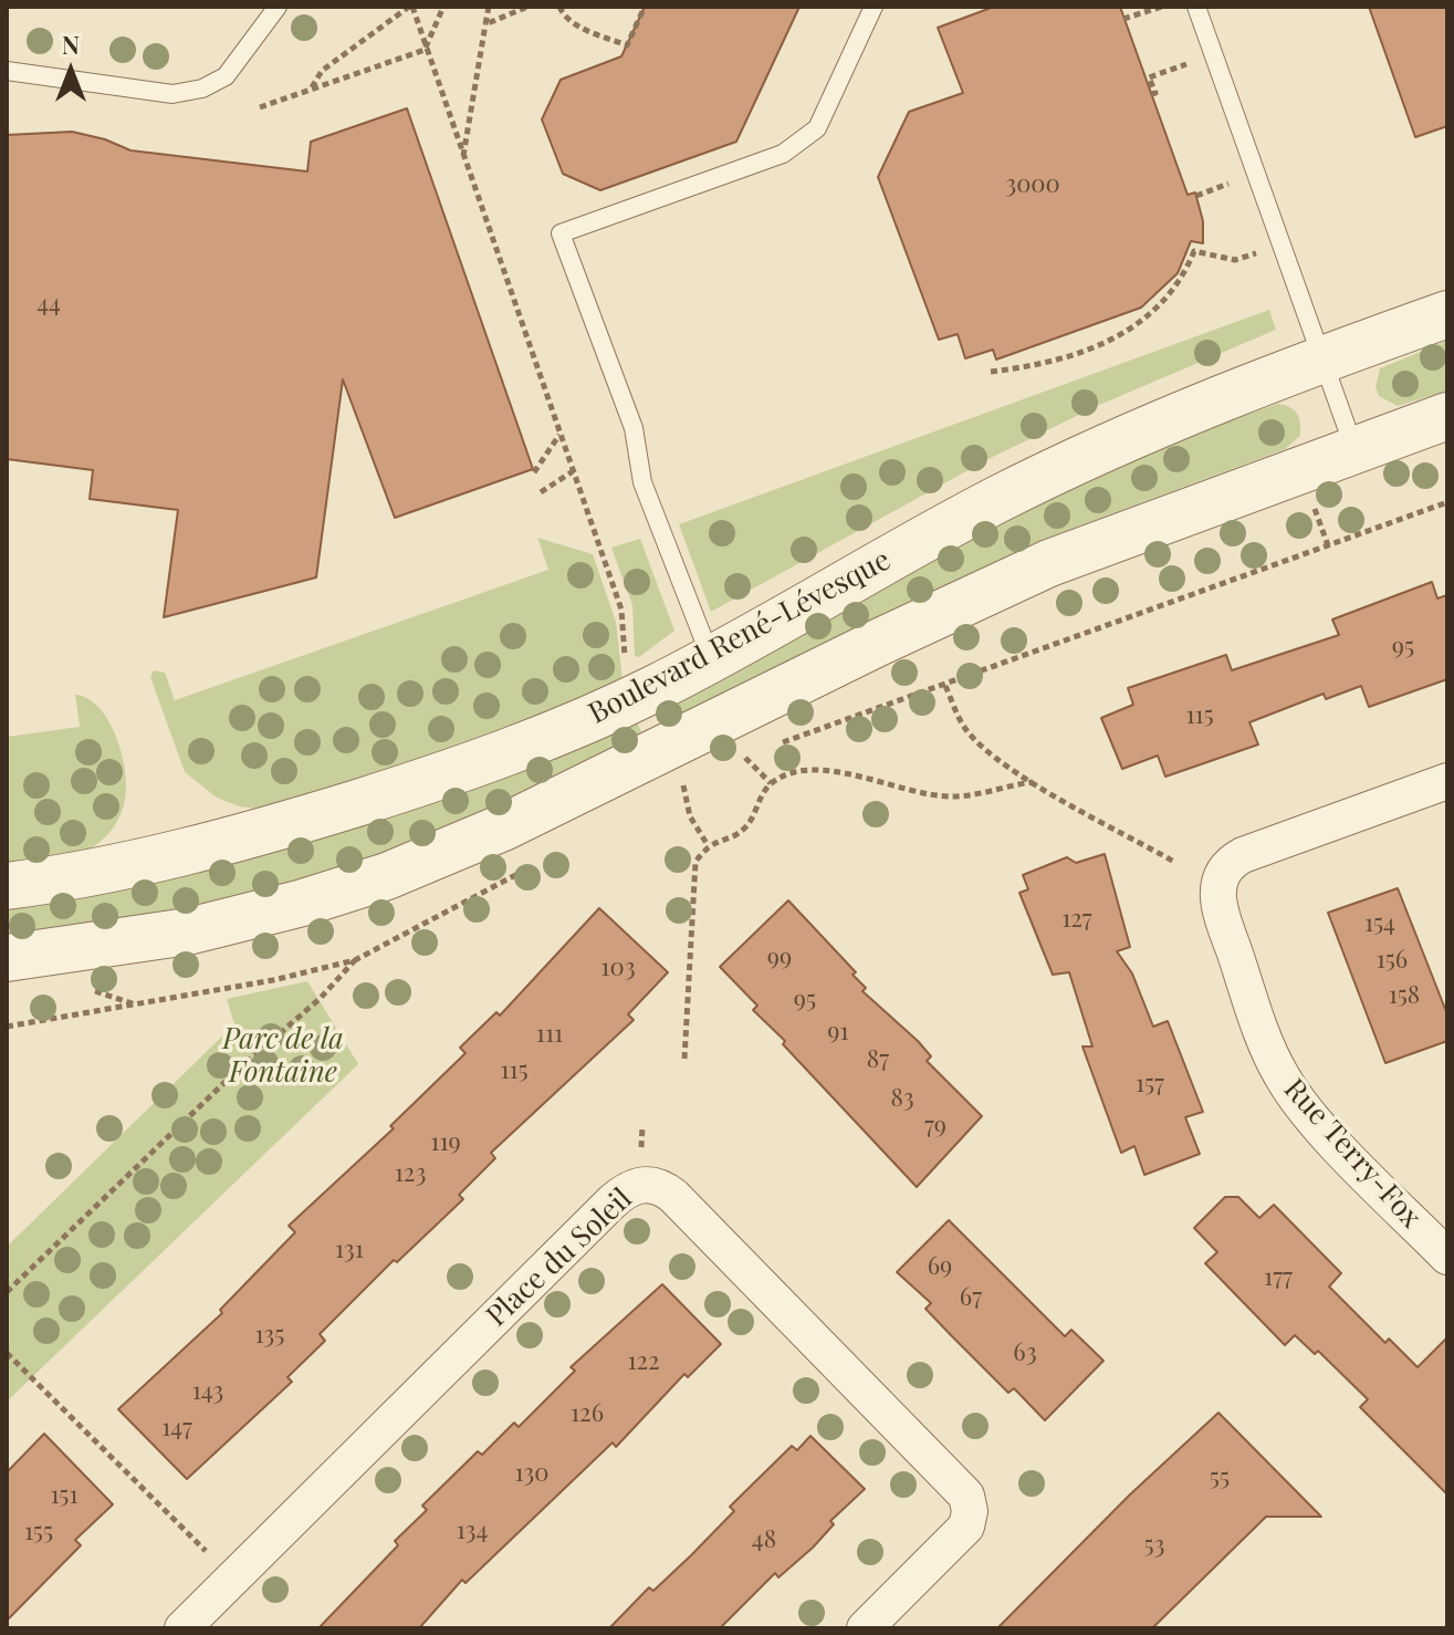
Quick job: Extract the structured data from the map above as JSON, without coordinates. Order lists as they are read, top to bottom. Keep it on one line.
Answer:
{"streets":{"street":["Boulevard René-Lévesque","Rue Terry-Fox","Place du Soleil"]},"parks":["Parc de la Fontaine"],"house_numbers":["3000","44","95","115","127","154","99","156","103","158","95","91","111","87","115","157","83","79","119","123","131","69","177","67","135","63","122","143","126","147","130","55","151","134","155","48","53"],"north":"top"}
